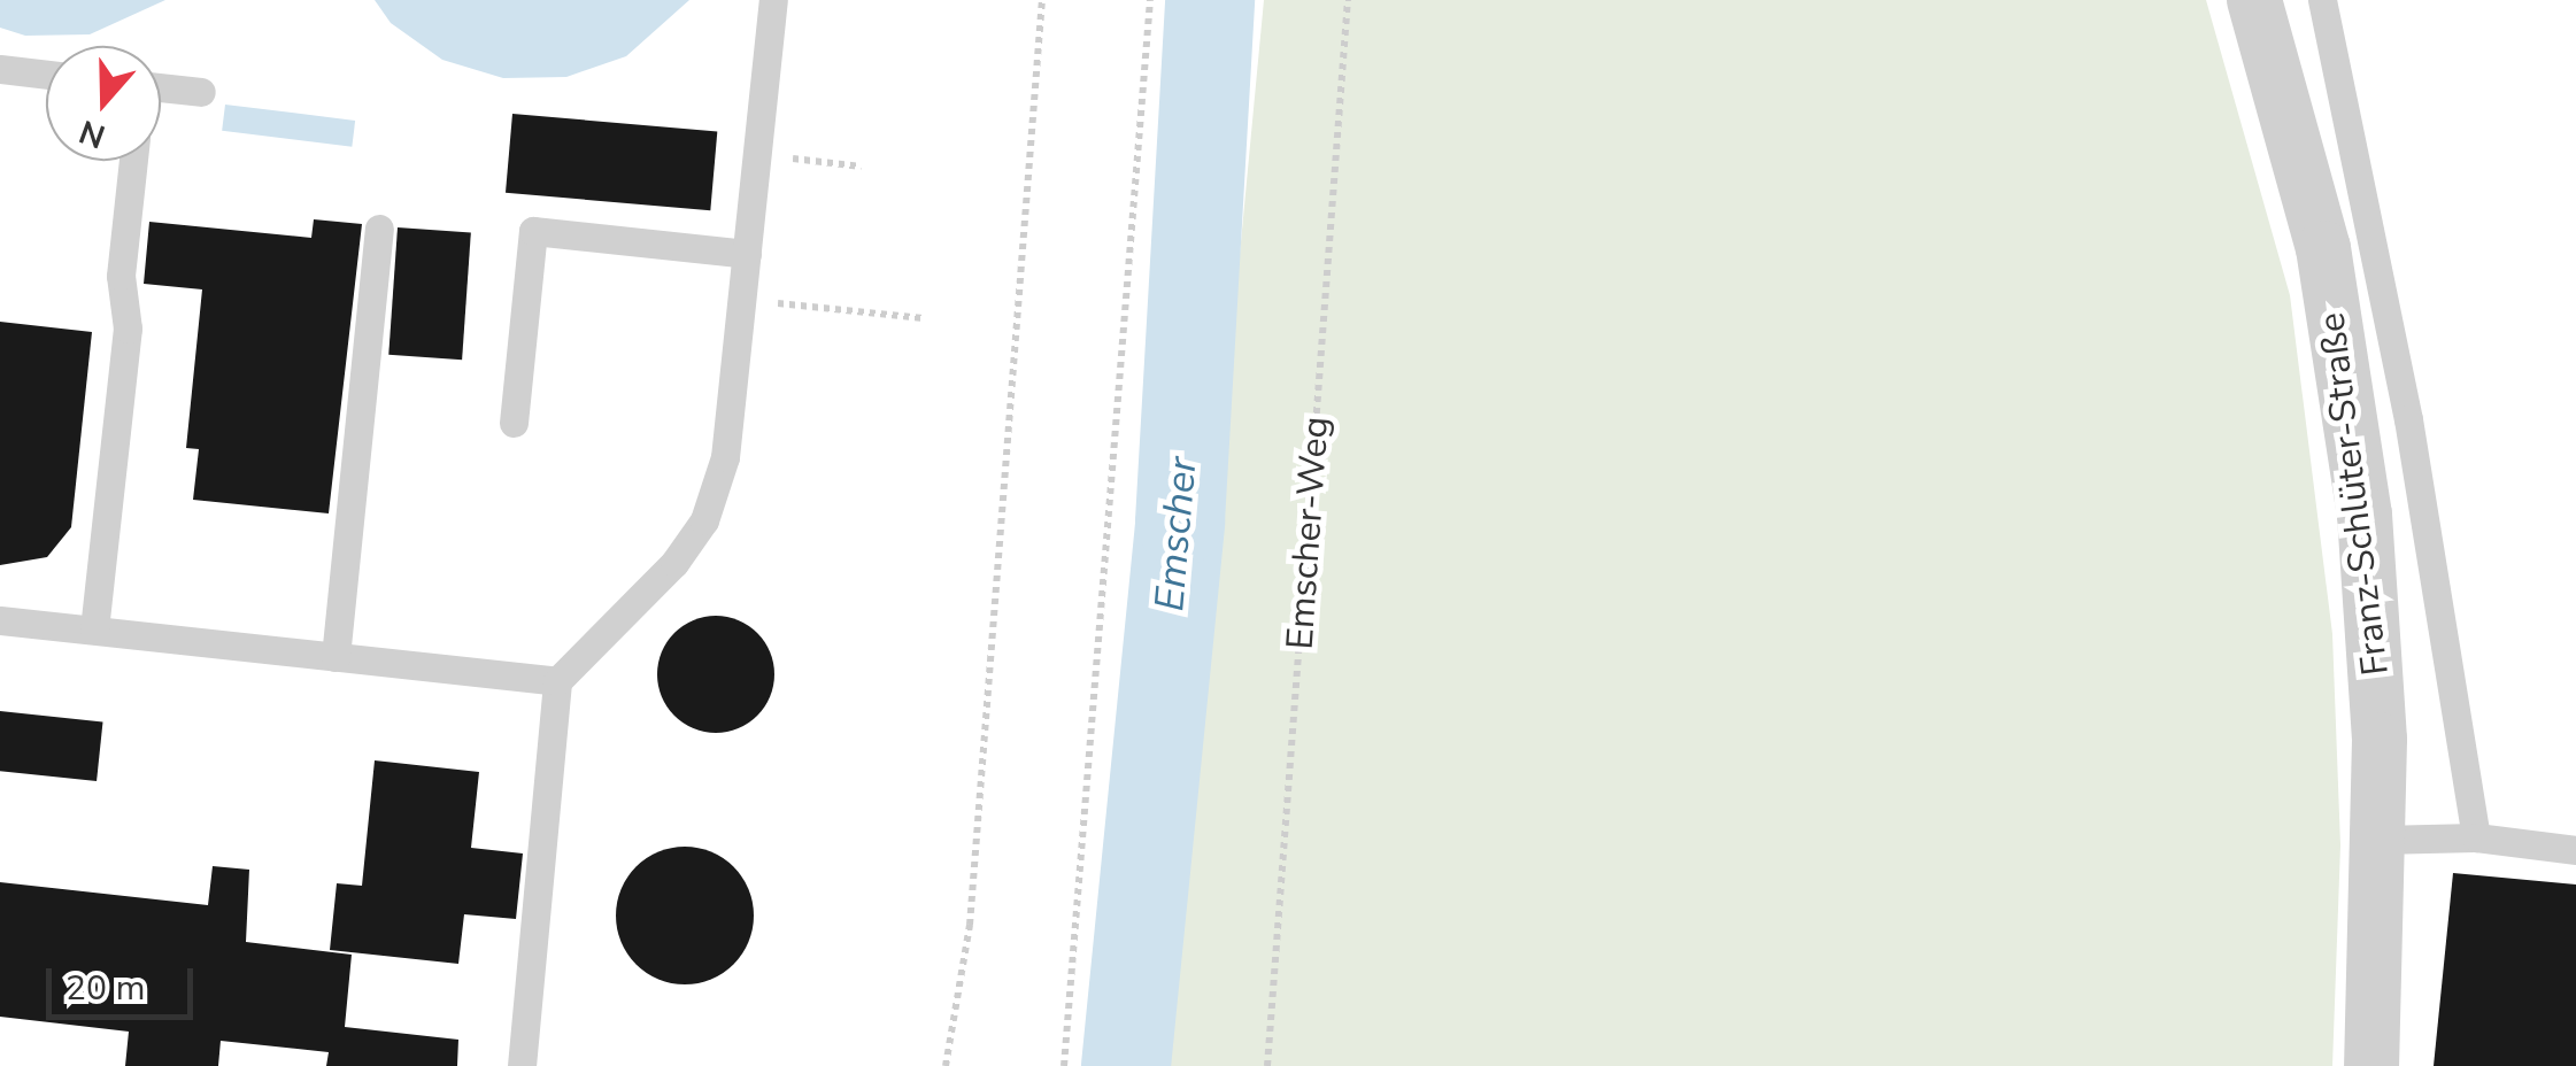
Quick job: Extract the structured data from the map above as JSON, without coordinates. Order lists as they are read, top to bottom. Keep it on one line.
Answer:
{"streets":{"street":["Franz-Schlüter-Straße"],"path":["Emscher-Weg"]},"water":["Emscher"],"scale_bar":"20 m","north":"bottom"}
